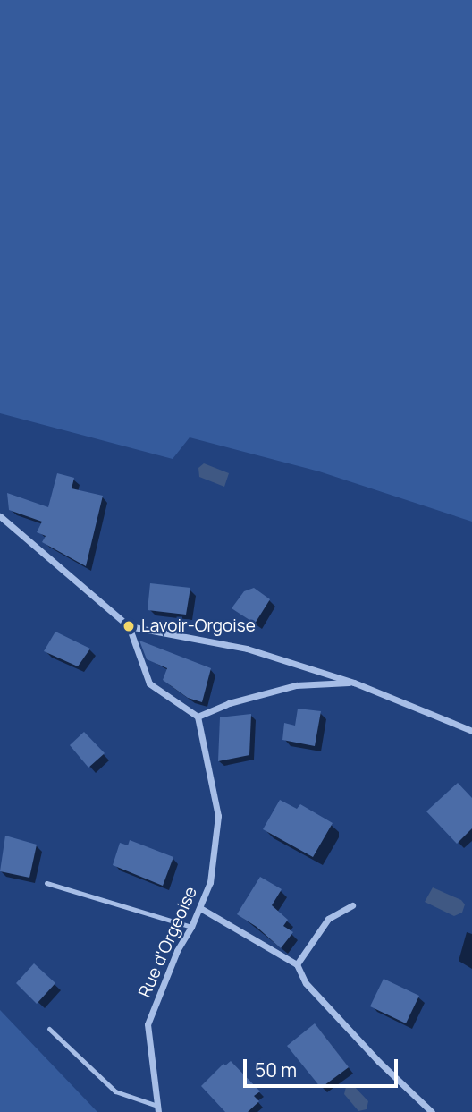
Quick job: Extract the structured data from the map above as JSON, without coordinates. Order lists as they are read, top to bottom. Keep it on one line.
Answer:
{"streets":{"street":["Rue d'Orgeoise"]},"places":["Lavoir-Orgoise"],"scale_bar":"50 m"}
